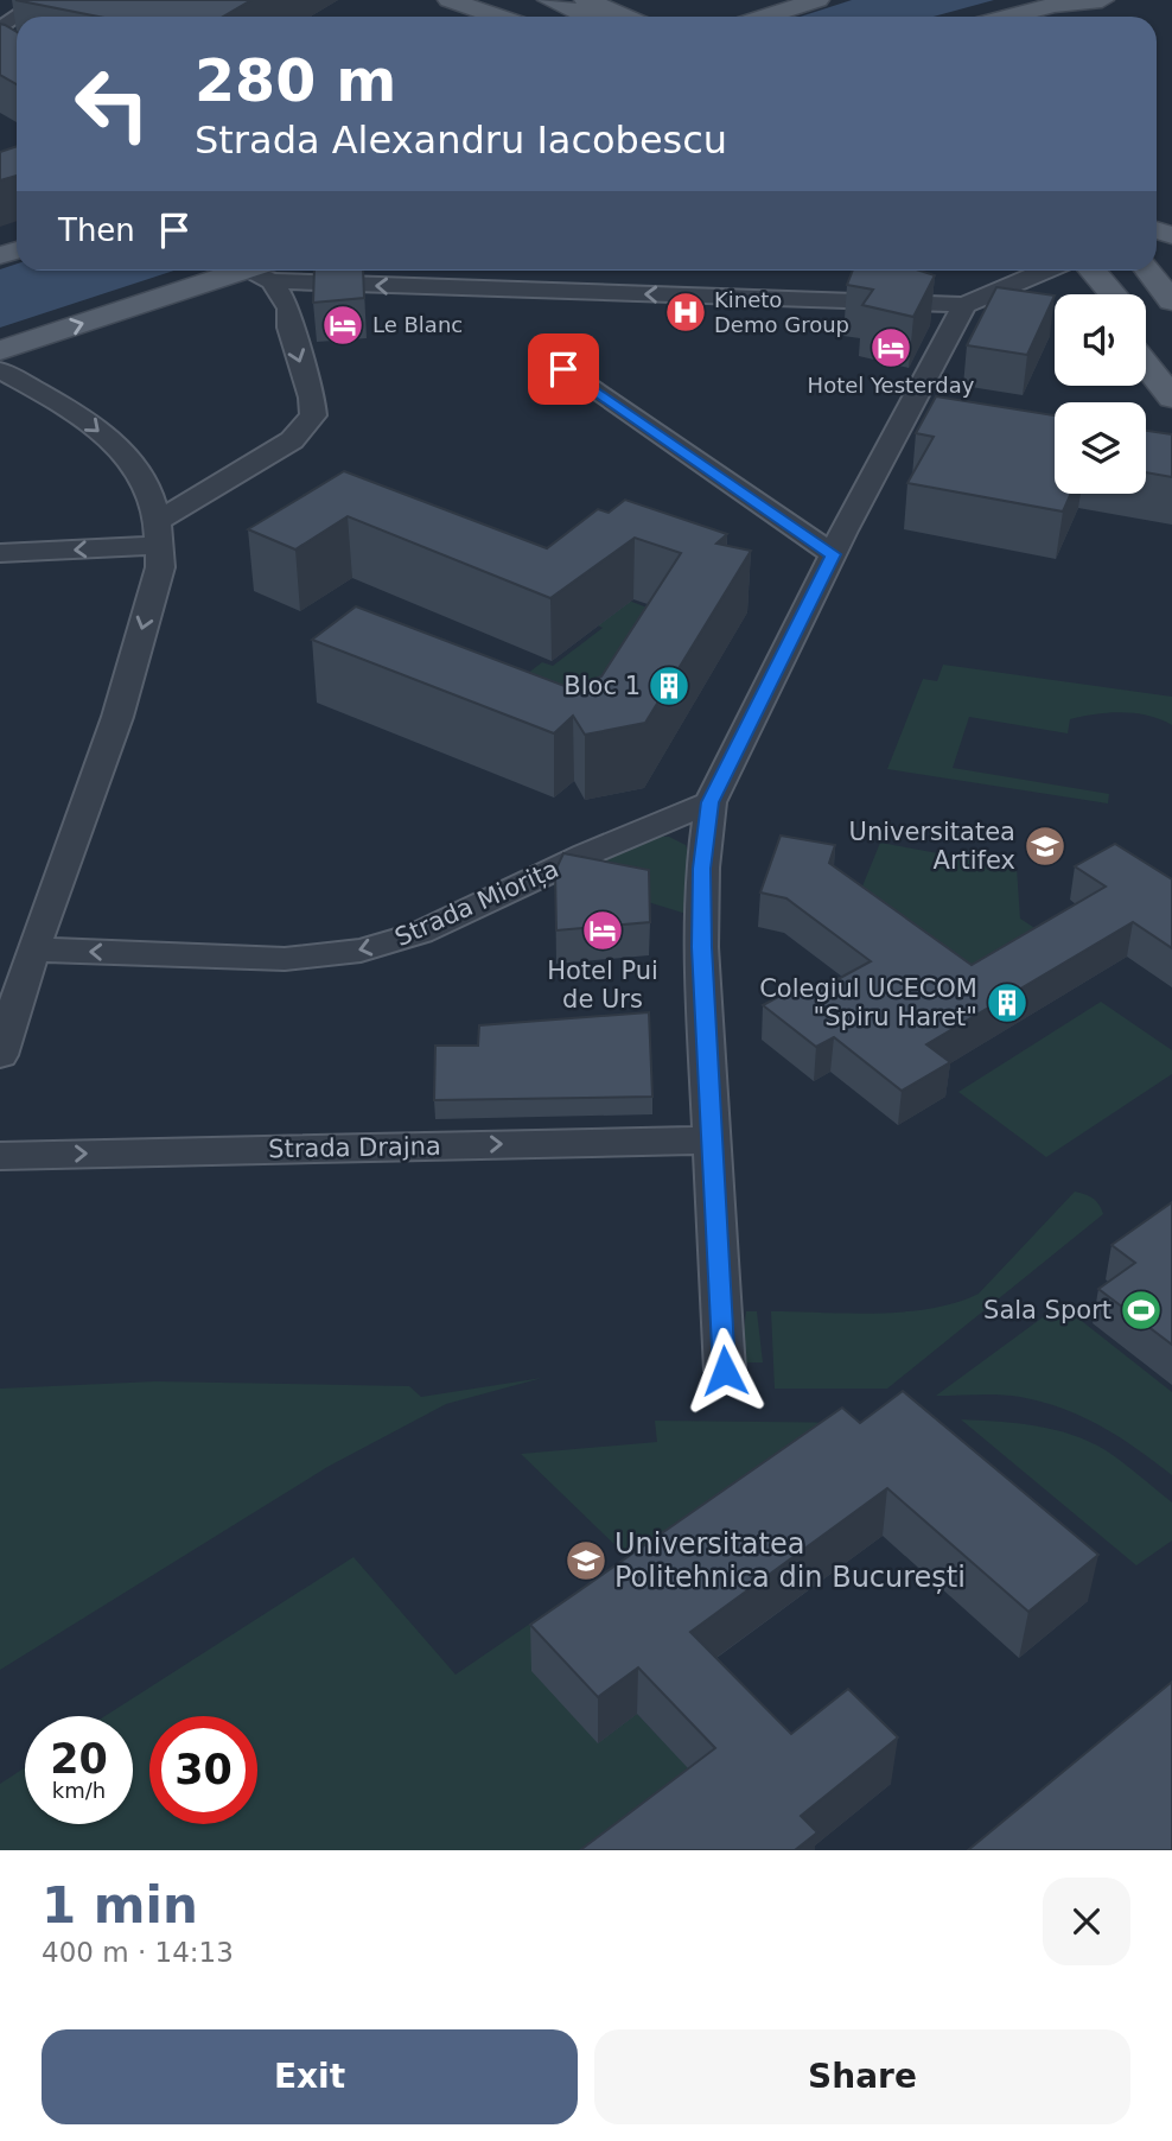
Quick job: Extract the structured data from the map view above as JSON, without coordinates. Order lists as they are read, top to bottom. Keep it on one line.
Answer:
{"streets":{"street":["Strada Miorița","Strada Drajna"]},"one_way":["Strada Miorița","Strada Drajna"],"places":{"hospital":["Kineto Demo Group"],"hotel":["Le Blanc","Hotel Yesterday","Hotel Pui de Urs"],"building":["Bloc 1","Colegiul UCECOM \"Spiru Haret\""],"school or university":["Universitatea Artifex","Universitatea Politehnica din București"],"sports":["Sala Sport"]},"page":{"turn":["280 m","Strada Alexandru Iacobescu"],"then":"Then","speed":"20 km/h","limit":"30","heading":["1 min","400 m · 14:13"],"buttons":["Exit","Share"]}}
